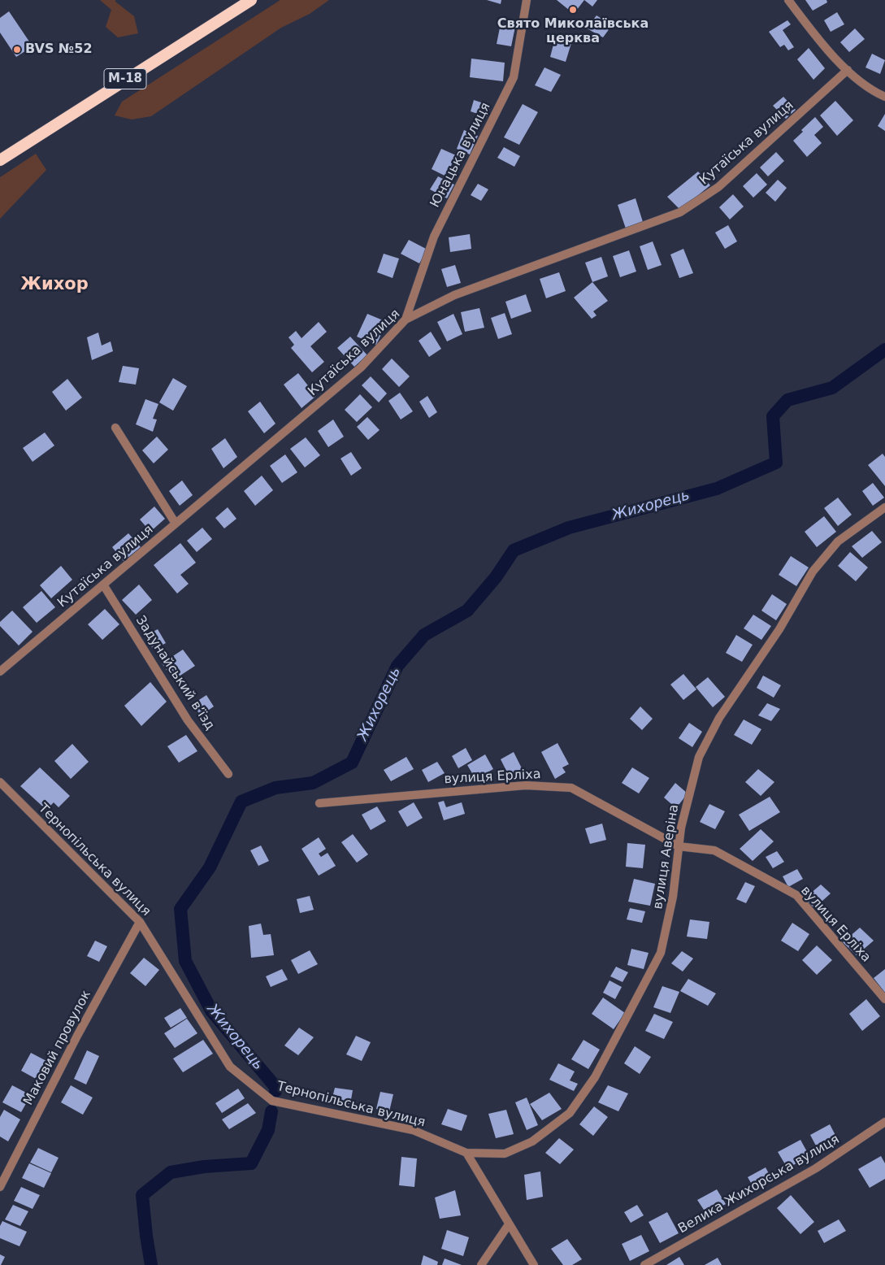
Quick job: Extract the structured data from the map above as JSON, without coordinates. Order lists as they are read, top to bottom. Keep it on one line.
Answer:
{"streets":{"highway":["М-18"],"street":["Кутаїська вулиця","Юнацька вулиця","Задунайський в’їзд","вулиця Ерліха","вулиця Аверіна","Тернопільська вулиця","Маковий провулок","Велика Жихорська вулиця"]},"crossings":[["Кутаїська вулиця","Юнацька вулиця"],["Кутаїська вулиця","Задунайський в’їзд"],["вулиця Ерліха","вулиця Аверіна"],["вулиця Аверіна","Тернопільська вулиця"],["Тернопільська вулиця","Маковий провулок"]],"districts":["Жихор"],"water":["Жихорець"],"places":["Свято Миколаївська церква","BVS №52"]}
